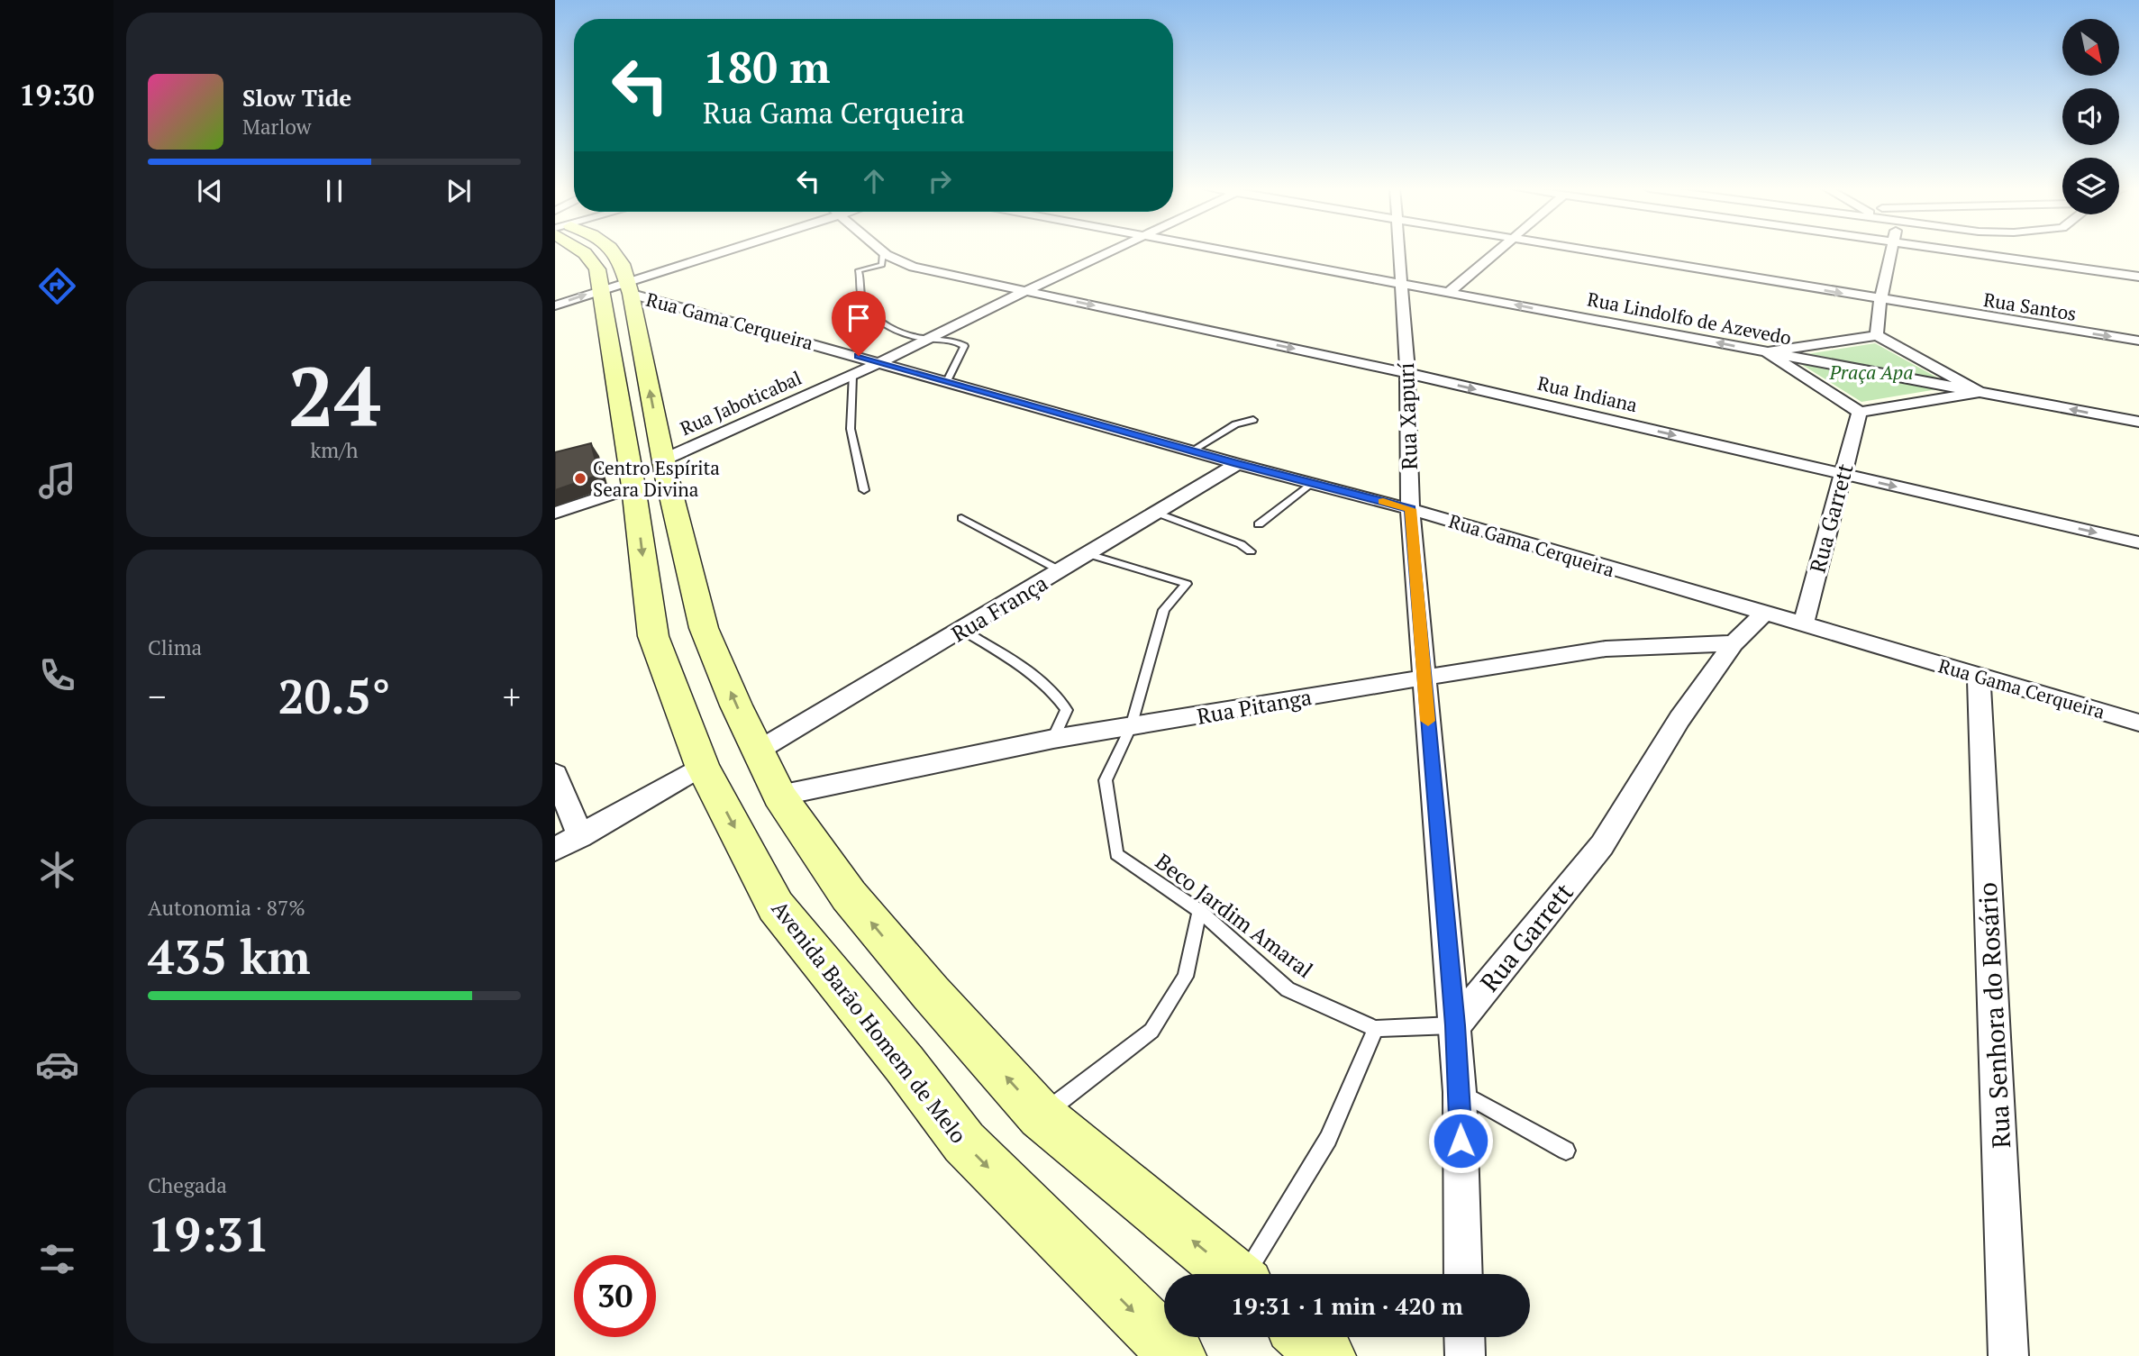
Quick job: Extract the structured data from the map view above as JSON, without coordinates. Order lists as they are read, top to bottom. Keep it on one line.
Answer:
{"streets":{"main road":["Avenida Barão Homem de Melo"],"street":["Rua Santos","Rua Lindolfo de Azevedo","Rua Gama Cerqueira","Rua Indiana","Rua Jaboticabal","Rua Xapurí","Rua Garrett","Rua França","Rua Pitanga","Rua Senhora do Rosário"],"lane":["Beco Jardim Amaral"]},"crossings":[["Rua Lindolfo de Azevedo","Rua Xapurí"],["Rua Gama Cerqueira","Rua Jaboticabal"],["Rua Gama Cerqueira","Rua Xapurí"],["Rua Gama Cerqueira","Rua Garrett"],["Rua Gama Cerqueira","Rua França"],["Rua Gama Cerqueira","Rua Senhora do Rosário"],["Rua Indiana","Rua Jaboticabal"],["Rua Indiana","Rua Xapurí"],["Rua Indiana","Rua Garrett"],["Rua Xapurí","Rua Garrett"],["Rua Xapurí","Rua Pitanga"],["Rua Garrett","Rua Pitanga"],["Rua França","Beco Jardim Amaral"],["Rua Pitanga","Beco Jardim Amaral"]],"one_way":["Rua Lindolfo de Azevedo"],"parks":["Praça Apa"],"places":["Centro Espírita Seara Divina"],"north":"bottom right","page":{"tabs":"19:30","turn":["180 m","Rua Gama Cerqueira"],"song":["Slow Tide","Marlow"],"tile":[["24","km/h"],"Clima",["Autonomia · 87%","435 km"],["Chegada","19:31"]],"heat":["−","20.5°","+"],"limit":"30","trip":"19:31 · 1 min · 420 m"}}
